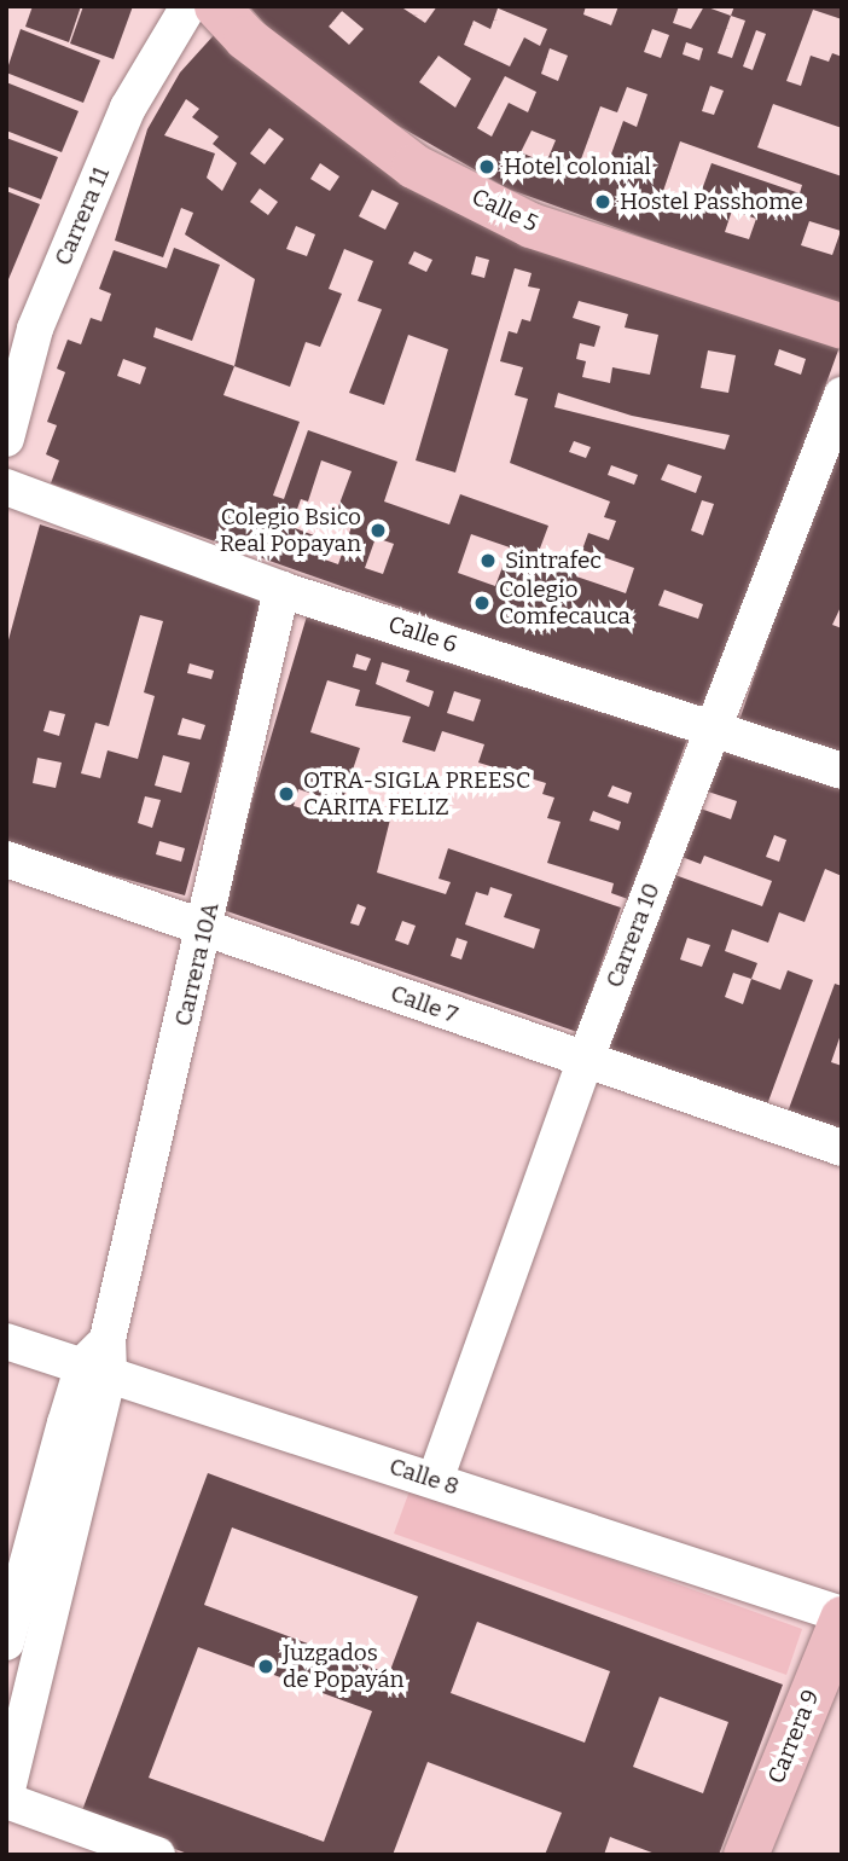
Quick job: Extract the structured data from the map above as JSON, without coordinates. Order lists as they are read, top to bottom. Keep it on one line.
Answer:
{"streets":{"main road":["Calle 5","Carrera 9"],"street":["Carrera 11","Calle 6","Carrera 10","Carrera 10A","Calle 7","Calle 8"]},"crossings":[["Calle 6","Carrera 10"],["Calle 6","Carrera 10A"],["Carrera 10","Calle 7"],["Carrera 10","Calle 8"],["Carrera 10A","Calle 7"],["Carrera 10A","Calle 8"],["Calle 8","Carrera 9"]],"places":["Hotel colonial","Hostel Passhome","Colegio Bsico Real Popayan","Sintrafec","Colegio Comfecauca","OTRA-SIGLA PREESC CARITA FELIZ","Juzgados de Popayán"]}
